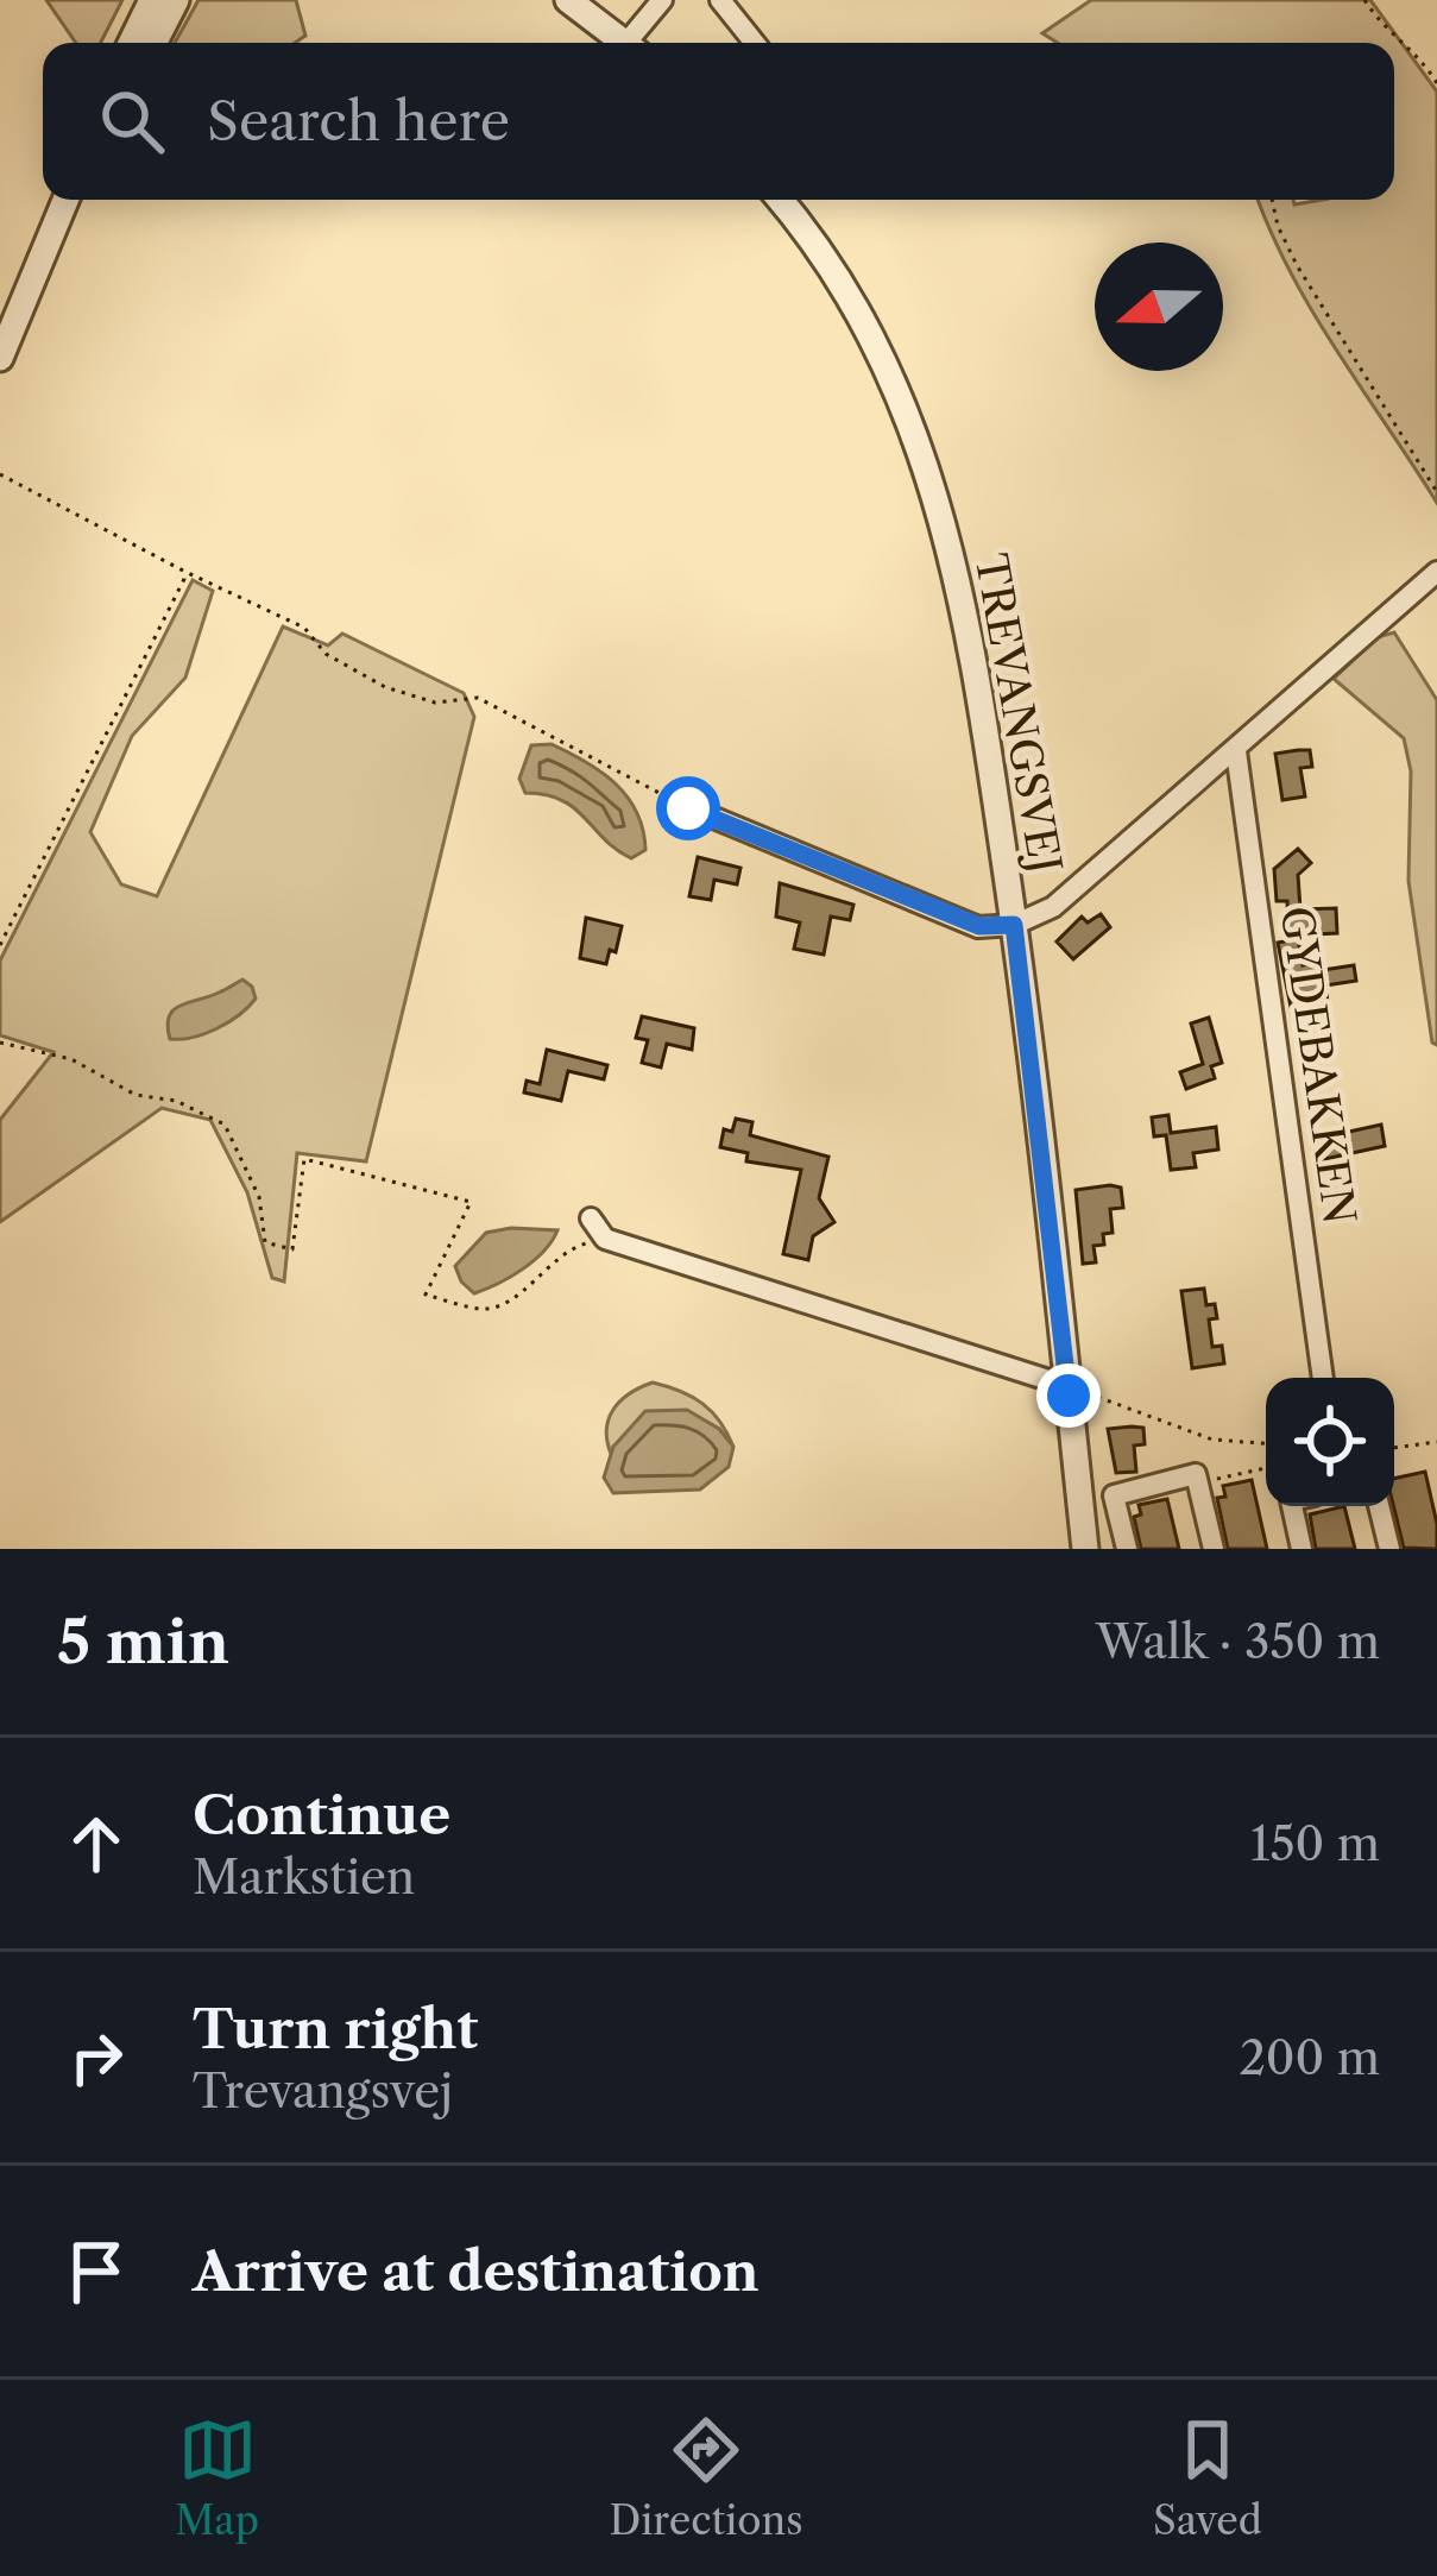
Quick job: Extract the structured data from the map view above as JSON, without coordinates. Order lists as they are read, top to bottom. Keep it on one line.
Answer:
{"streets":{"street":["TREVANGSVEJ","GYDEBAKKEN"]},"north":"left","page":{"search":"Search here","heading":["5 min","Walk · 350 m"],"list":[["Continue","Markstien","150 m"],["Turn right","Trevangsvej","200 m"],"Arrive at destination"],"nav":["Map","Directions","Saved"]}}
